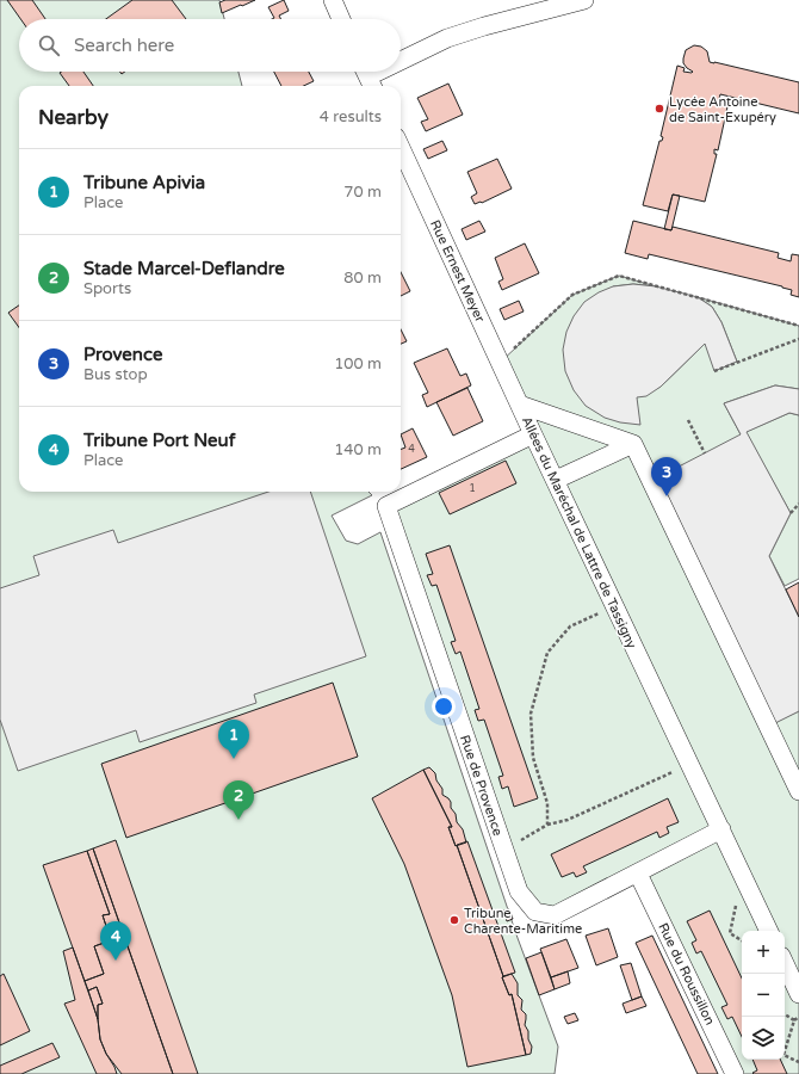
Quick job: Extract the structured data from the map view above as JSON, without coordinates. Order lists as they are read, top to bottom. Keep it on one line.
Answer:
{"streets":{"street":["Rue Ernest Meyer","Allées du Maréchal de Lattre de Tassigny","Rue de Provence","Rue du Roussillon"]},"crossings":[["Rue Ernest Meyer","Allées du Maréchal de Lattre de Tassigny"],["Allées du Maréchal de Lattre de Tassigny","Rue de Provence"],["Rue de Provence","Rue du Roussillon"]],"places":["Lycée Antoine de Saint-Exupéry","Tribune Charente-Maritime"],"house_numbers":["4","1"],"page":{"search":"Search here","heading":["Nearby","4 results"],"list":[{"mark":"1","name":"Tribune Apivia","note":"Place","value":"70 m"},{"mark":"2","name":"Stade Marcel-Deflandre","note":"Sports","value":"80 m"},{"mark":"3","name":"Provence","note":"Bus stop","value":"100 m"},{"mark":"4","name":"Tribune Port Neuf","note":"Place","value":"140 m"}],"pins":["3","1","2","4"],"map_buttons":["+","−"]}}
